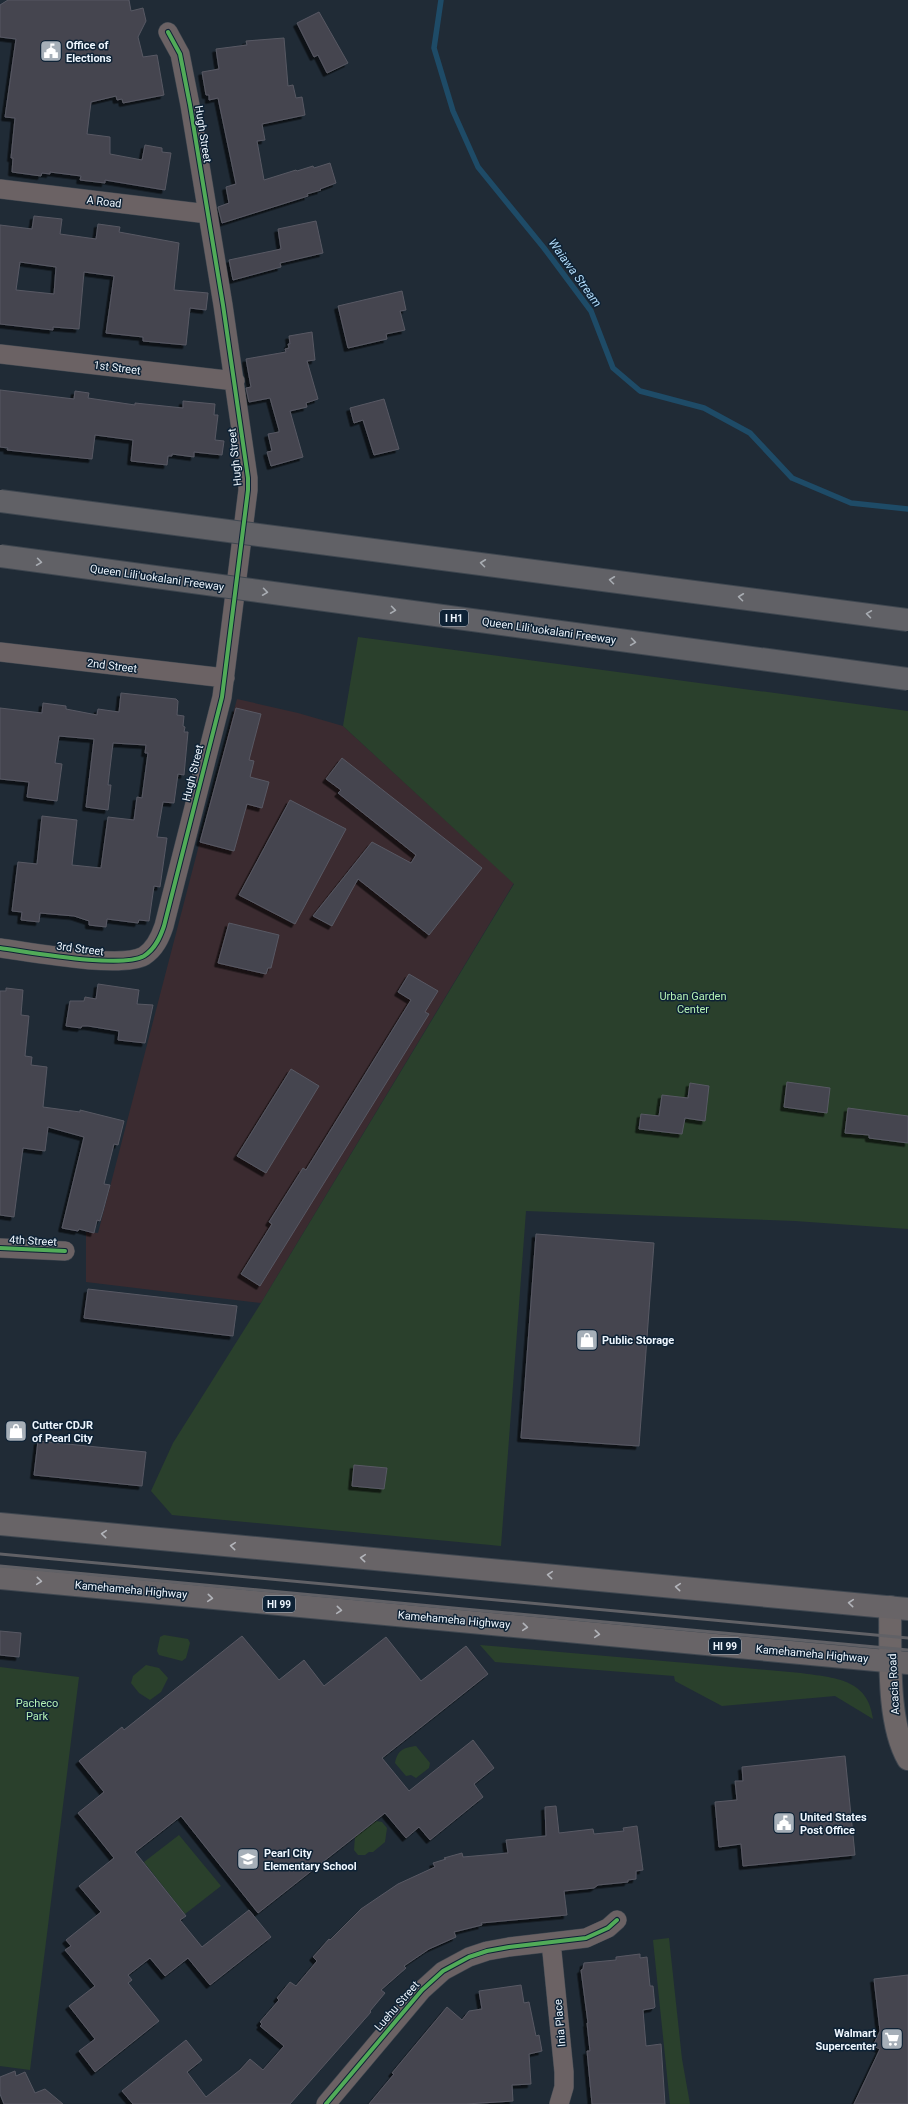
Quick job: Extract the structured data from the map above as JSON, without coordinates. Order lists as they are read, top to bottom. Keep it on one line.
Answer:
{"streets":{"highway":["Queen Liliʻuokalani Freeway","I H1"],"main road":["Kamehameha Highway","HI 99","Acacia Road"],"street":["Hugh Street","A Road","1st Street","2nd Street","3rd Street","4th Street","Luehu Street","Inia Place"]},"crossings":[["Hugh Street","A Road"],["Hugh Street","1st Street"],["Hugh Street","2nd Street"],["Hugh Street","3rd Street"],["Kamehameha Highway","Acacia Road"],["Luehu Street","Inia Place"]],"water":["Waiawa Stream"],"parks":["Urban Garden Center","Pacheco Park"],"places":{"public building":["Office of Elections","United States Post Office"],"shop":["Public Storage","Cutter CDJR of Pearl City"],"school or university":["Pearl City Elementary School"],"supermarket":["Walmart Supercenter"]}}
